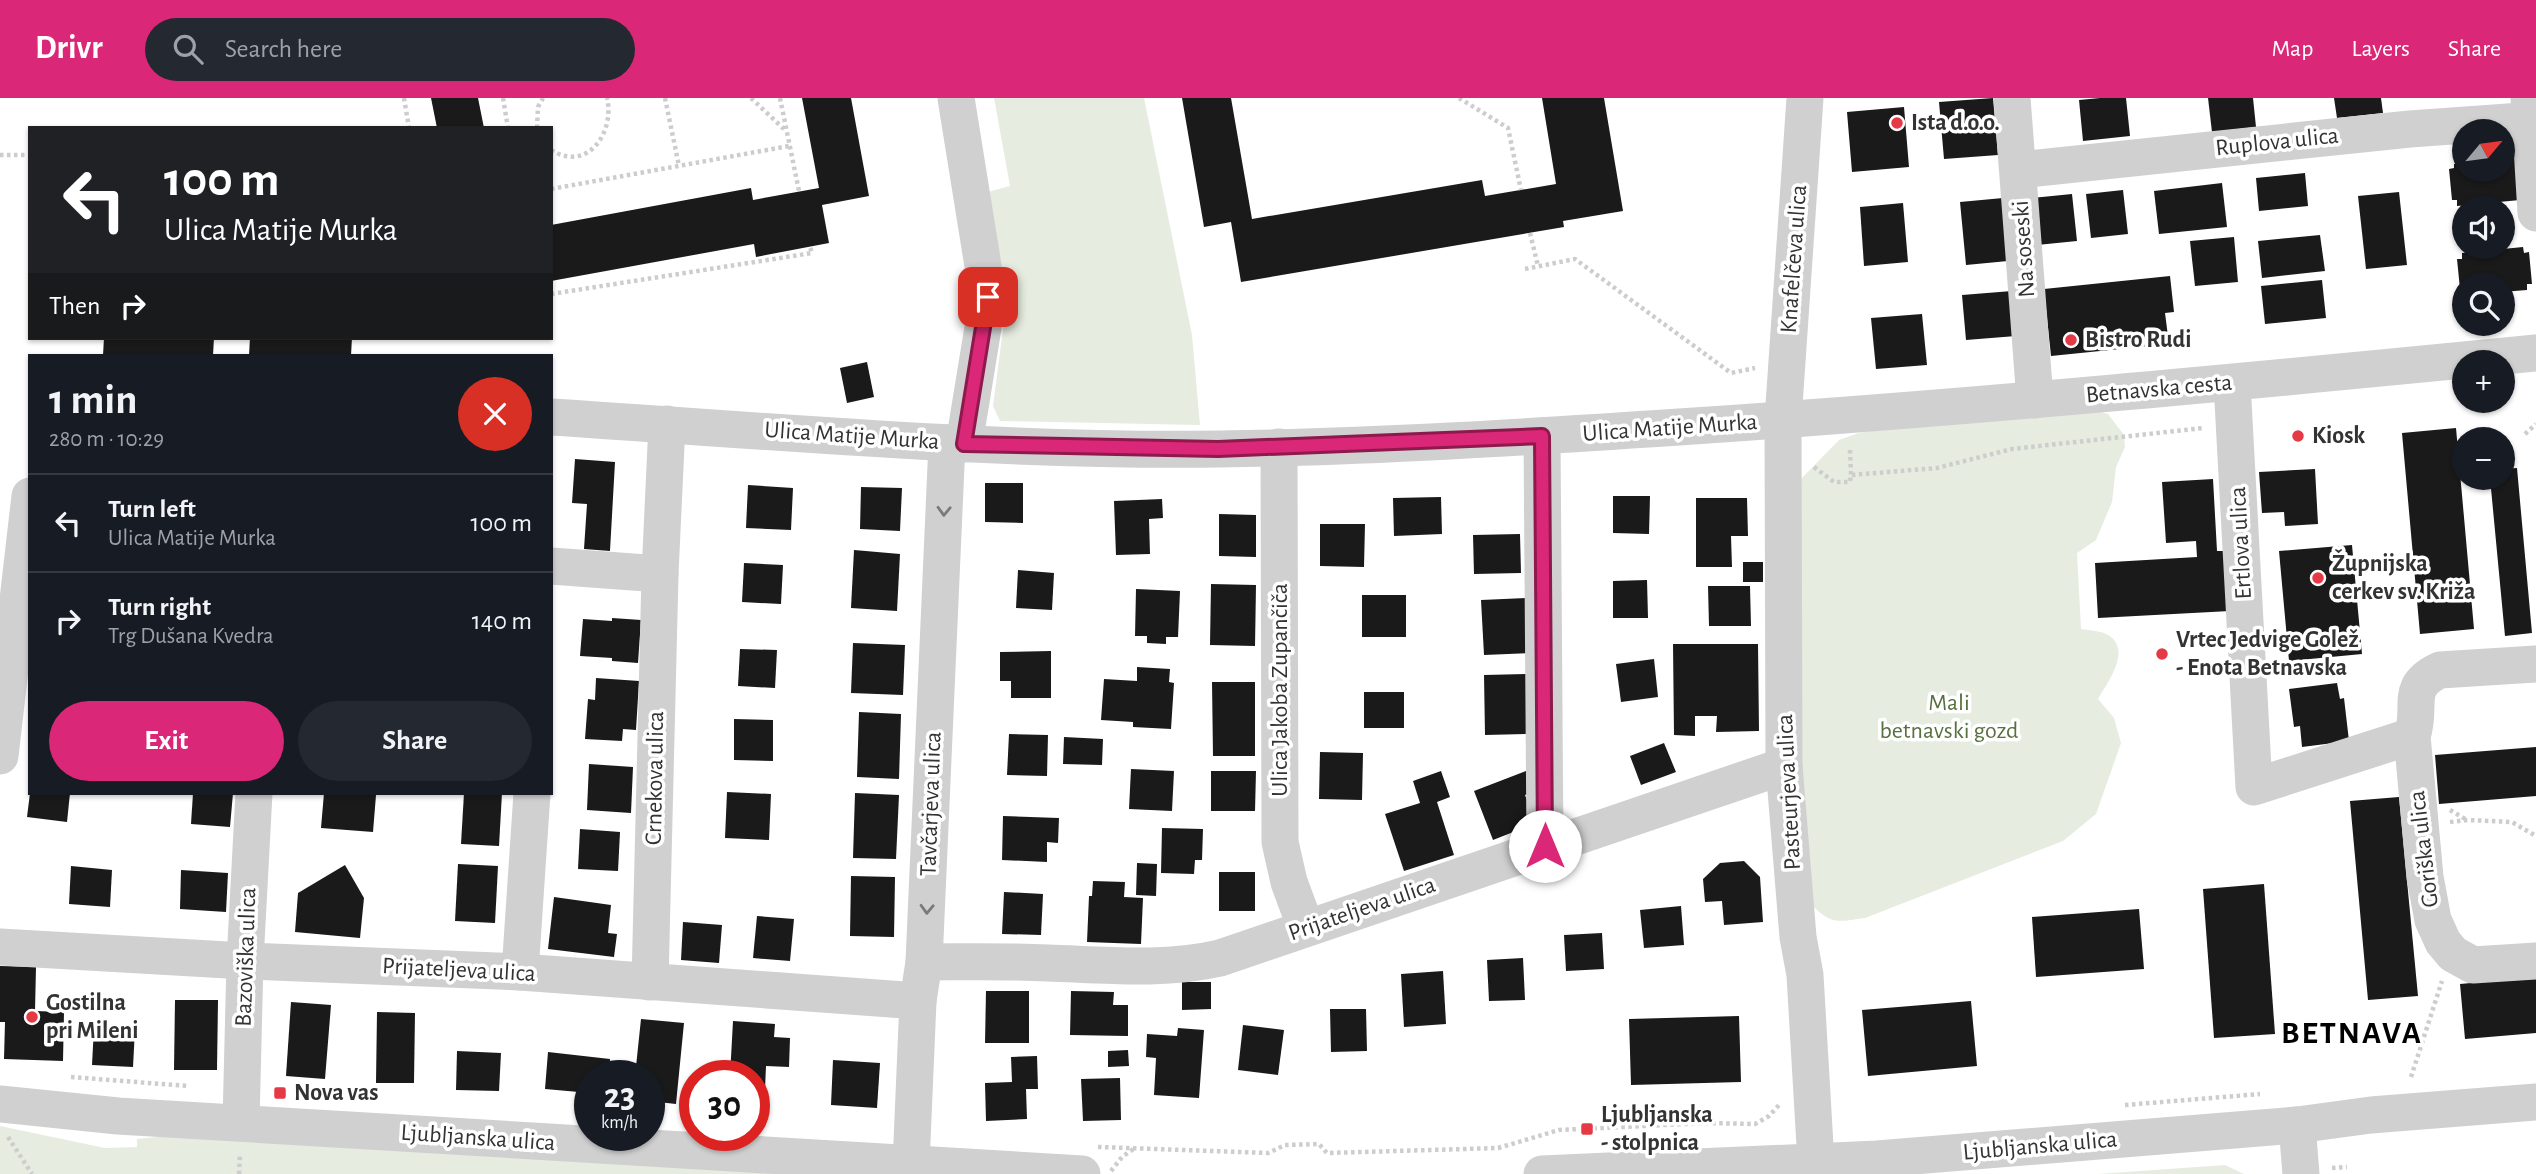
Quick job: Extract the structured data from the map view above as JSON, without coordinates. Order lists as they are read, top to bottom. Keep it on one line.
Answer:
{"streets":{"street":["Ruplova ulica","Na soseski","Knafelčeva ulica","Betnavska cesta","Ulica Matije Murka","Ertlova ulica","Ulica Jakoba Zupančiča","Crnekova ulica","Pasteurjeva ulica","Tavčarjeva ulica","Goriška ulica","Prijateljeva ulica","Bazoviška ulica","Ljubljanska ulica"]},"crossings":[["Ruplova ulica","Na soseski"],["Na soseski","Betnavska cesta"],["Knafelčeva ulica","Betnavska cesta"],["Knafelčeva ulica","Ulica Matije Murka"],["Knafelčeva ulica","Pasteurjeva ulica"],["Betnavska cesta","Ulica Matije Murka"],["Betnavska cesta","Ertlova ulica"],["Betnavska cesta","Pasteurjeva ulica"],["Ulica Matije Murka","Ulica Jakoba Zupančiča"],["Ulica Matije Murka","Crnekova ulica"],["Ulica Matije Murka","Pasteurjeva ulica"],["Ulica Matije Murka","Tavčarjeva ulica"],["Ertlova ulica","Goriška ulica"],["Ulica Jakoba Zupančiča","Prijateljeva ulica"],["Crnekova ulica","Prijateljeva ulica"],["Pasteurjeva ulica","Prijateljeva ulica"],["Pasteurjeva ulica","Ljubljanska ulica"],["Tavčarjeva ulica","Prijateljeva ulica"],["Tavčarjeva ulica","Ljubljanska ulica"],["Prijateljeva ulica","Bazoviška ulica"],["Bazoviška ulica","Ljubljanska ulica"]],"one_way":["Tavčarjeva ulica"],"districts":["BETNAVA"],"parks":["Mali betnavski gozd"],"places":{"other":["Ista d.o.o.","Bistro Rudi","Kiosk","Župnijska cerkev sv. Križa","Vrtec Jedvige Golež - Enota Betnavska","Gostilna pri Mileni"],"transit":["Nova vas","Ljubljanska - stolpnica"]},"north":"top right","page":{"header":"Drivr","search":"Search here","nav":["Map","Layers","Share"],"map_buttons":["+","−"],"turn":["100 m","Ulica Matije Murka"],"then":"Then","heading":["1 min","280 m · 10:29"],"list":[{"name":"Turn left","note":"Ulica Matije Murka","value":"100 m"},{"name":"Turn right","note":"Trg Dušana Kvedra","value":"140 m"}],"buttons":["Exit","Share"],"speed":"23 km/h","limit":"30"}}
